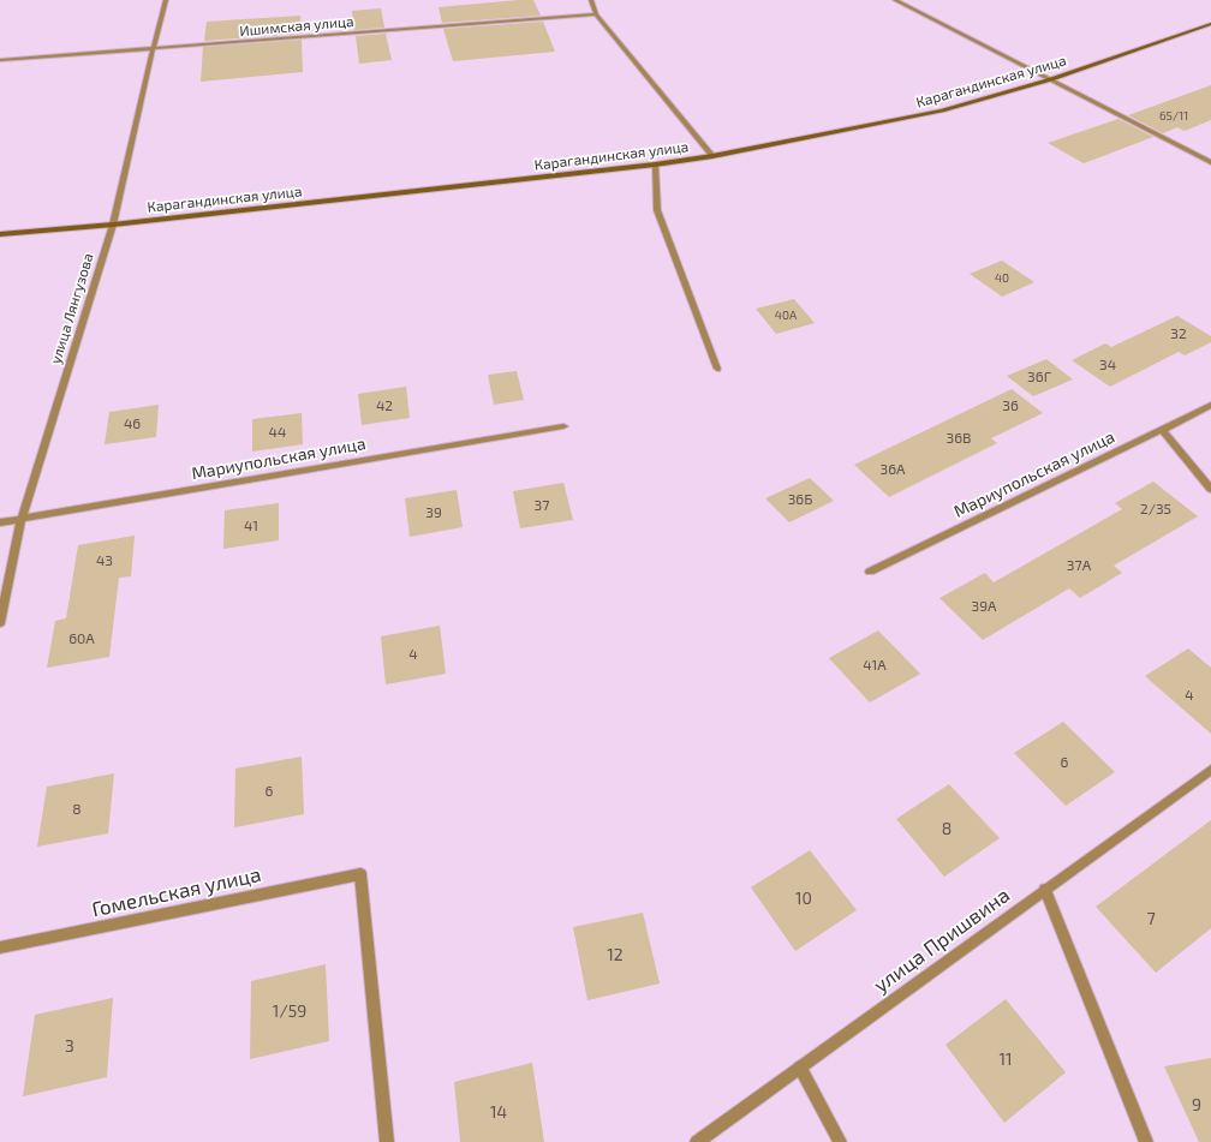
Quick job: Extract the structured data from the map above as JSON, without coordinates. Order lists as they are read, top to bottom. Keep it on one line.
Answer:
{"streets":{"street":["Ишимская улица","Карагандинская улица","улица Лянгузова","Мариупольская улица","Гомельская улица","улица Пришвина"]},"crossings":[["Ишимская улица","улица Лянгузова"],["Карагандинская улица","улица Лянгузова"],["улица Лянгузова","Мариупольская улица"]],"house_numbers":["65/11","40","40А","32","34","36Г","42","36","46","44","36В","36А","36Б","37","2/35","39","41","43","37А","39А","60А","4","41А","4","6","6","8","8","10","7","12","1/59","3","11","9","14"]}
